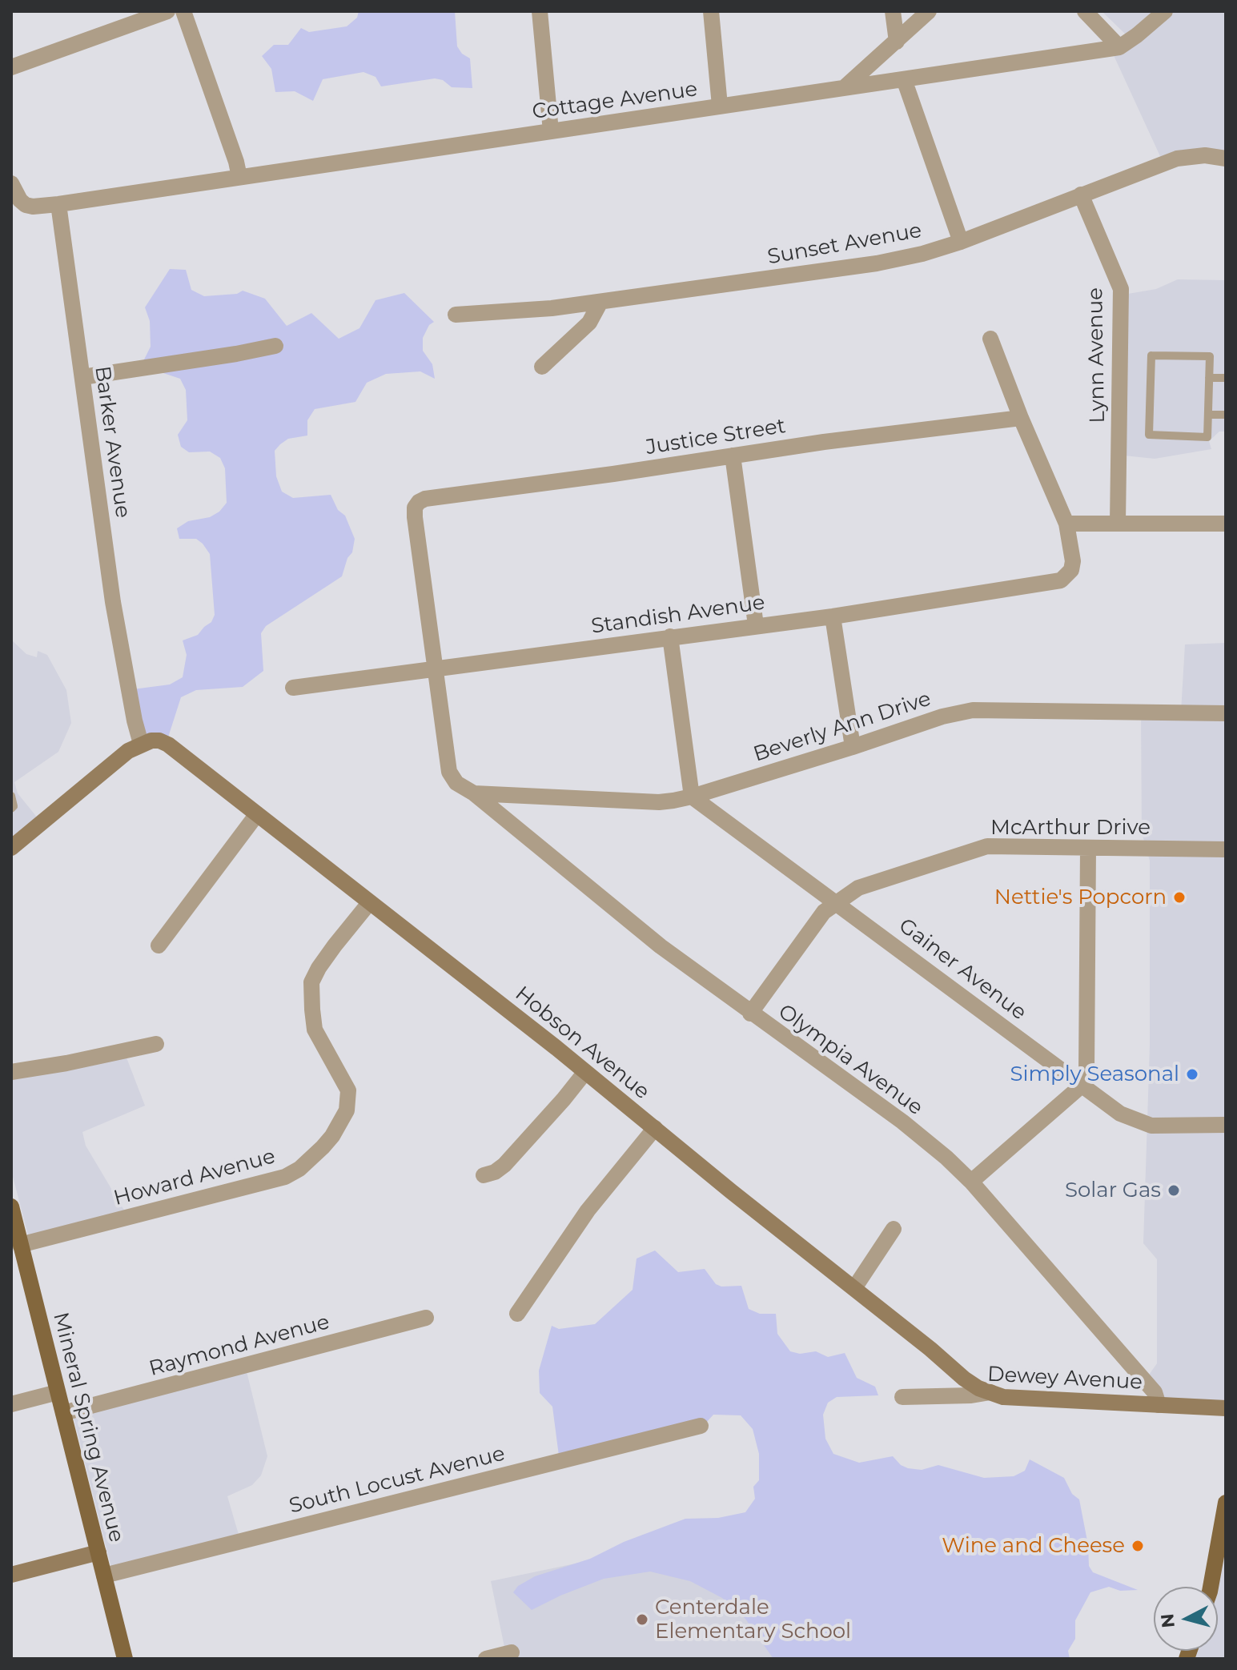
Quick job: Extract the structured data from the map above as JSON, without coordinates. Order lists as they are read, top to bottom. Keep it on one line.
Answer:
{"streets":{"main road":["Mineral Spring Avenue"],"street":["Cottage Avenue","Sunset Avenue","Lynn Avenue","Justice Street","Barker Avenue","Standish Avenue","Beverly Ann Drive","McArthur Drive","Gainer Avenue","Hobson Avenue","Olympia Avenue","Howard Avenue","Raymond Avenue","Dewey Avenue","South Locust Avenue"]},"crossings":[["Cottage Avenue","Barker Avenue"],["Sunset Avenue","Lynn Avenue"],["Justice Street","Olympia Avenue"],["Barker Avenue","Hobson Avenue"],["Standish Avenue","Olympia Avenue"],["Beverly Ann Drive","Gainer Avenue"],["Beverly Ann Drive","Olympia Avenue"],["McArthur Drive","Gainer Avenue"],["McArthur Drive","Olympia Avenue"],["Hobson Avenue","Howard Avenue"],["Hobson Avenue","Dewey Avenue"],["Olympia Avenue","Dewey Avenue"],["Howard Avenue","Mineral Spring Avenue"],["Raymond Avenue","Mineral Spring Avenue"],["Mineral Spring Avenue","South Locust Avenue"]],"places":["Nettie's Popcorn","Simply Seasonal","Solar Gas","Wine and Cheese","Centerdale Elementary School"],"north":"left"}
